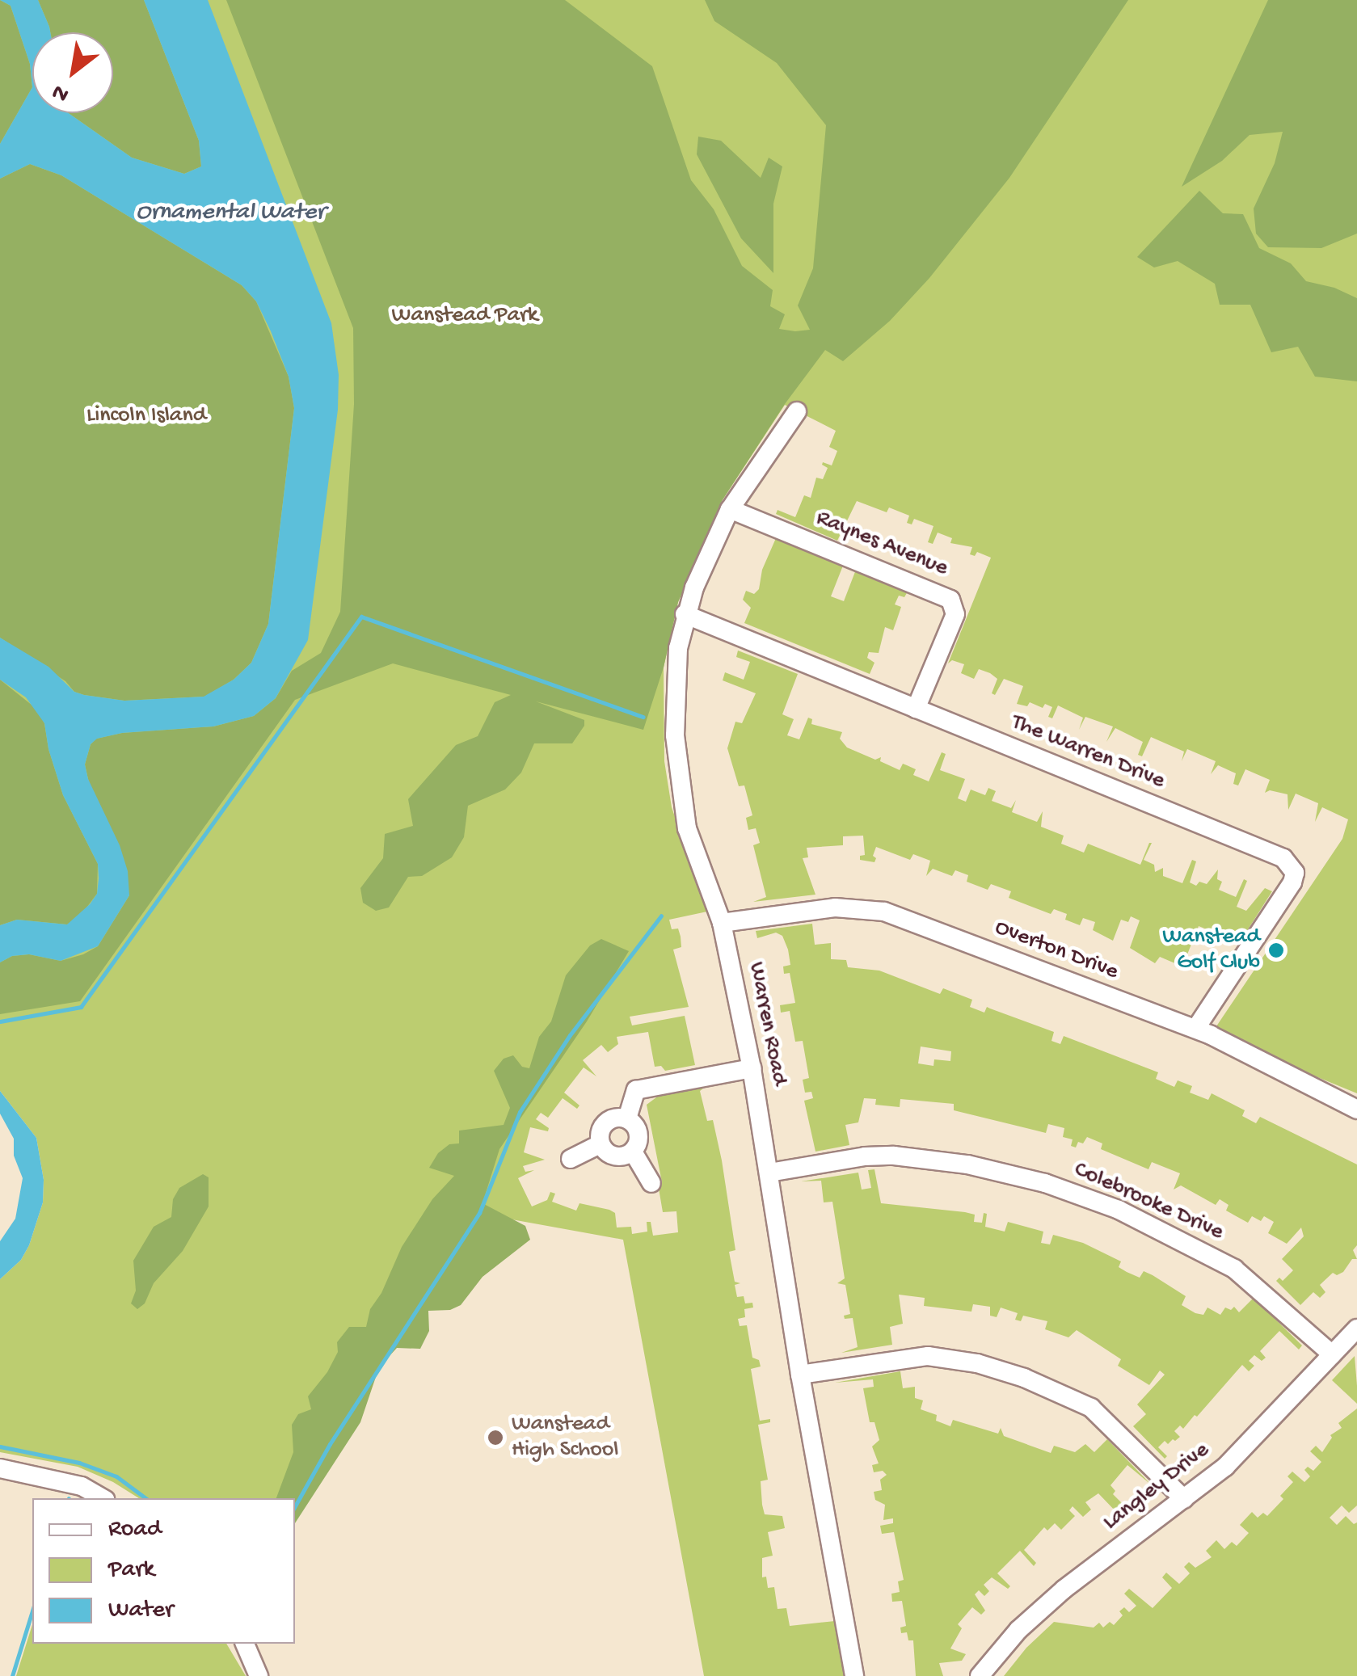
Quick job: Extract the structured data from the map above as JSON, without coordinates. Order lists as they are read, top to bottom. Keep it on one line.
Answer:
{"streets":{"street":["Raynes Avenue","The Warren Drive","Overton Drive","Warren Road","Colebrooke Drive","Langley Drive"]},"crossings":[["Raynes Avenue","The Warren Drive"],["Raynes Avenue","Warren Road"],["The Warren Drive","Overton Drive"],["The Warren Drive","Warren Road"],["Overton Drive","Warren Road"],["Warren Road","Colebrooke Drive"],["Colebrooke Drive","Langley Drive"]],"water":["Ornamental Water"],"parks":["Wanstead Park","Lincoln Island"],"places":["Wanstead Golf Club","Wanstead High School"],"legend":["Road","Park","Water"],"north":"bottom left"}
